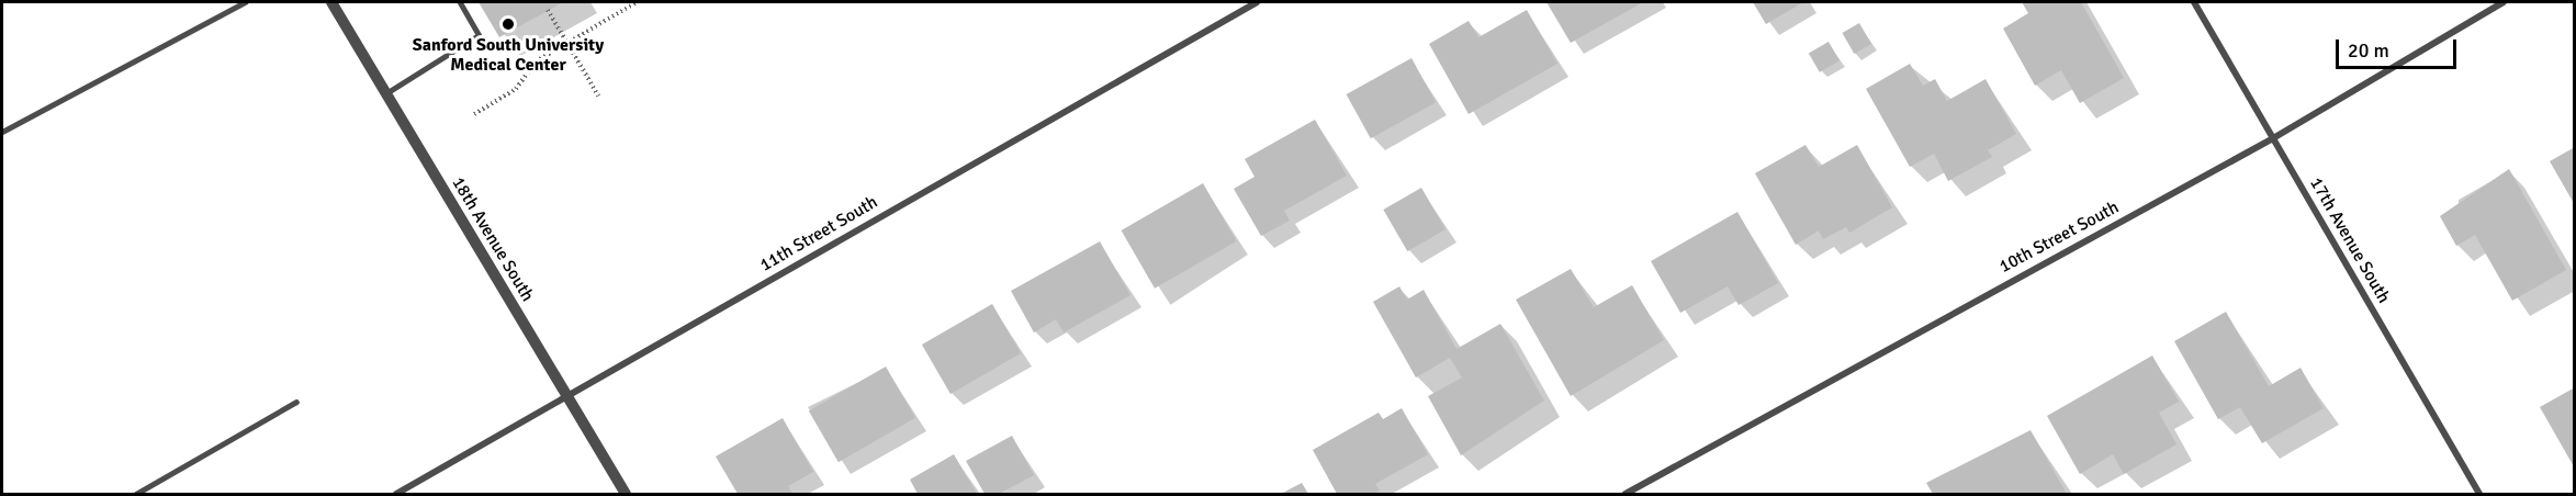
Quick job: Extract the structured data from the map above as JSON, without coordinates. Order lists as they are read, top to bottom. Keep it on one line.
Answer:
{"streets":{"street":["11th Street South","10th Street South","18th Avenue South","17th Avenue South"]},"crossings":[["11th Street South","18th Avenue South"],["10th Street South","17th Avenue South"]],"places":["Sanford South University Medical Center"],"scale_bar":"20 m"}
